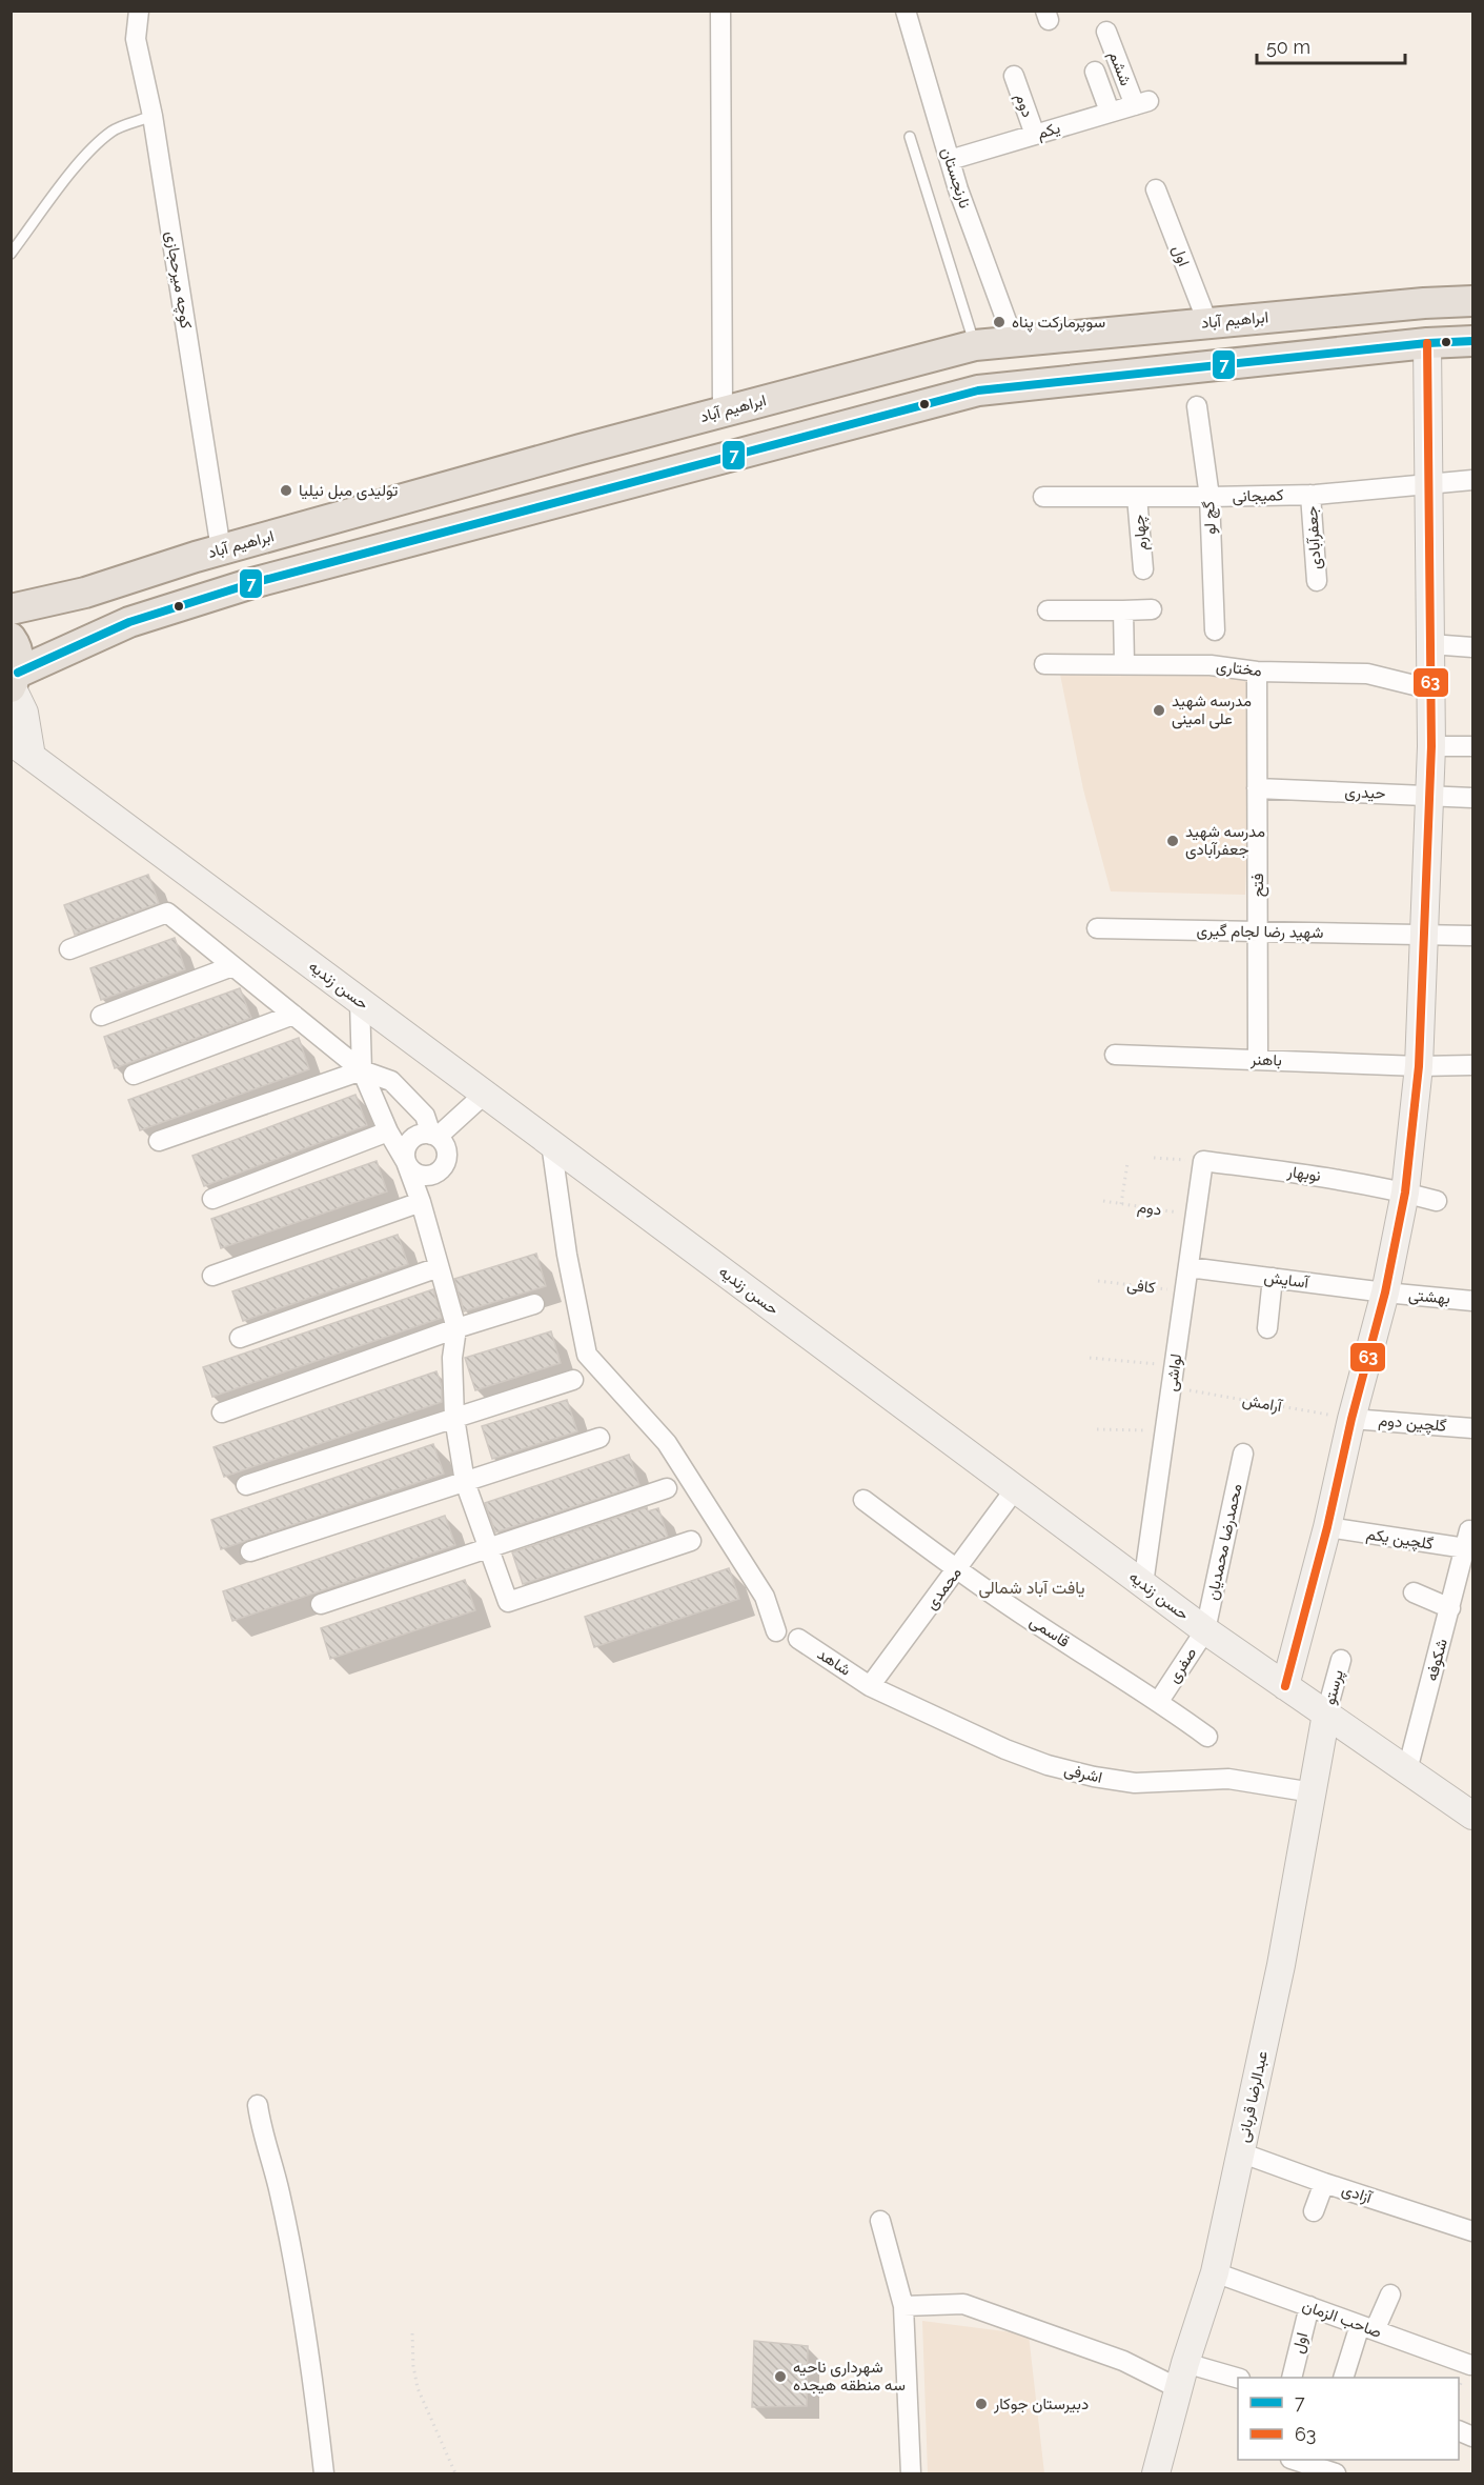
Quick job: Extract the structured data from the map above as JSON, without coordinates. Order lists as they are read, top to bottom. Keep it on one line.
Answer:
{"streets":{"main road":["ابراهیم آباد"],"street":["ششم","دوم","یکم","نارنجستان","اول","کوچه میرحجازی","کمیجانی","گچ لو","چهارم","جعفرآبادی","مختاری","حیدری","فتح","شهید رضا لجام گیری","حسن زندیه","باهنر","نوبهار","آسایش","بهشتی","لواشی","گلچین دوم","گلچین یکم","محمدرضا محمدیان","محمدی","قاسمی","شکوفه","شاهد","صفری","پرستو","اشرفی","عبدالرضا قربانی","آزادی","صاحب الزمان"],"path":["کافی","آرامش"]},"crossings":[["ششم","یکم"],["دوم","یکم"],["دوم","لواشی"],["یکم","نارنجستان"],["نارنجستان","ابراهیم آباد"],["اول","ابراهیم آباد"],["اول","صاحب الزمان"],["کوچه میرحجازی","ابراهیم آباد"],["کمیجانی","گچ لو"],["کمیجانی","چهارم"],["کمیجانی","جعفرآبادی"],["مختاری","فتح"],["حیدری","فتح"],["فتح","شهید رضا لجام گیری"],["فتح","باهنر"],["حسن زندیه","لواشی"],["حسن زندیه","محمدرضا محمدیان"],["حسن زندیه","محمدی"],["حسن زندیه","شکوفه"],["حسن زندیه","صفری"],["حسن زندیه","پرستو"],["حسن زندیه","عبدالرضا قربانی"],["نوبهار","لواشی"],["آسایش","بهشتی"],["آسایش","لواشی"],["کافی","لواشی"],["لواشی","آرامش"],["آرامش","گلچین دوم"],["گلچین یکم","شکوفه"],["محمدرضا محمدیان","صفری"],["محمدی","قاسمی"],["محمدی","شاهد"],["محمدی","اشرفی"],["قاسمی","صفری"],["شاهد","اشرفی"],["پرستو","عبدالرضا قربانی"],["اشرفی","عبدالرضا قربانی"],["عبدالرضا قربانی","آزادی"],["عبدالرضا قربانی","صاحب الزمان"]],"districts":["یافت آباد شمالی"],"places":["سوپرمارکت پناه","تولیدی مبل نیلیا","مدرسه شهید علی امینی","مدرسه شهید جعفرآبادی","شهرداری ناحیه سه منطقه هیجده","دبیرستان جوکار"],"lines":["transit line 7","transit line 63"],"legend":["7","63"],"scale_bar":"50 m"}
